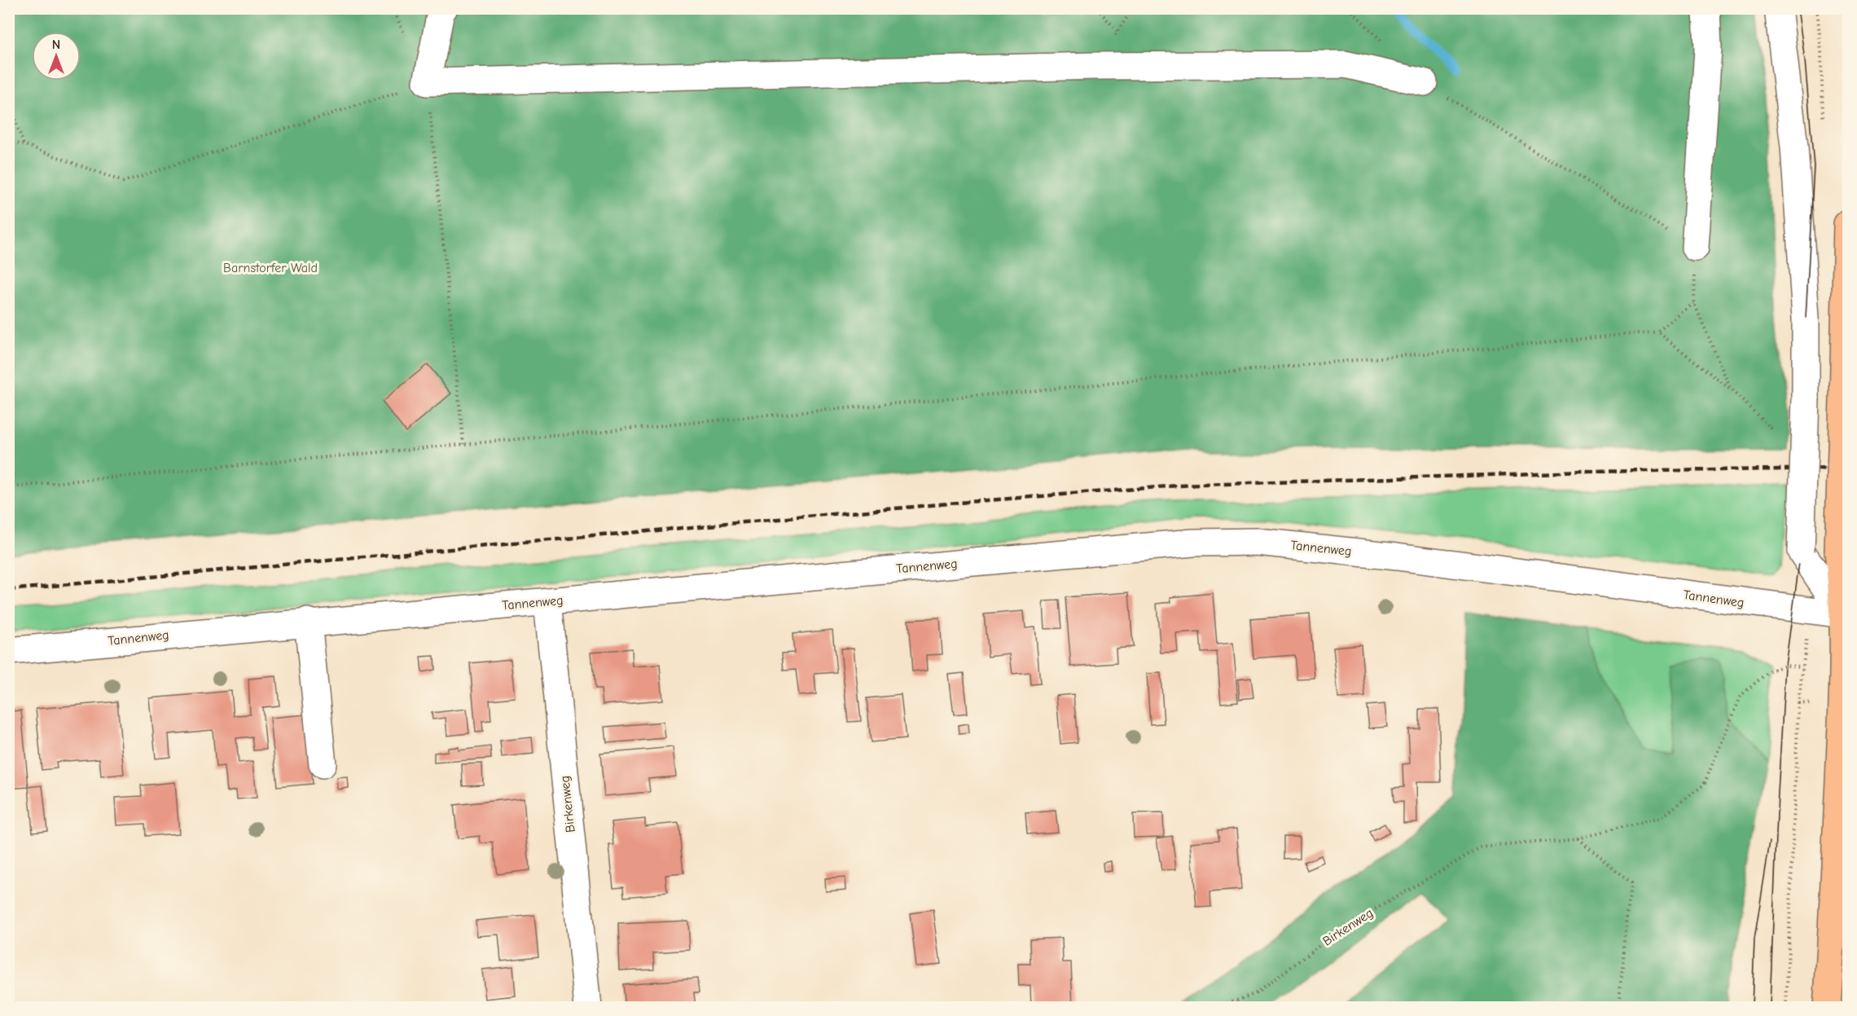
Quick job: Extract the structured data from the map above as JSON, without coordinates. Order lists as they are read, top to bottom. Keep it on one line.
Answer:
{"streets":{"street":["Tannenweg","Birkenweg"]},"crossings":[["Tannenweg","Birkenweg"]],"parks":["Barnstorfer Wald"],"north":"top"}
